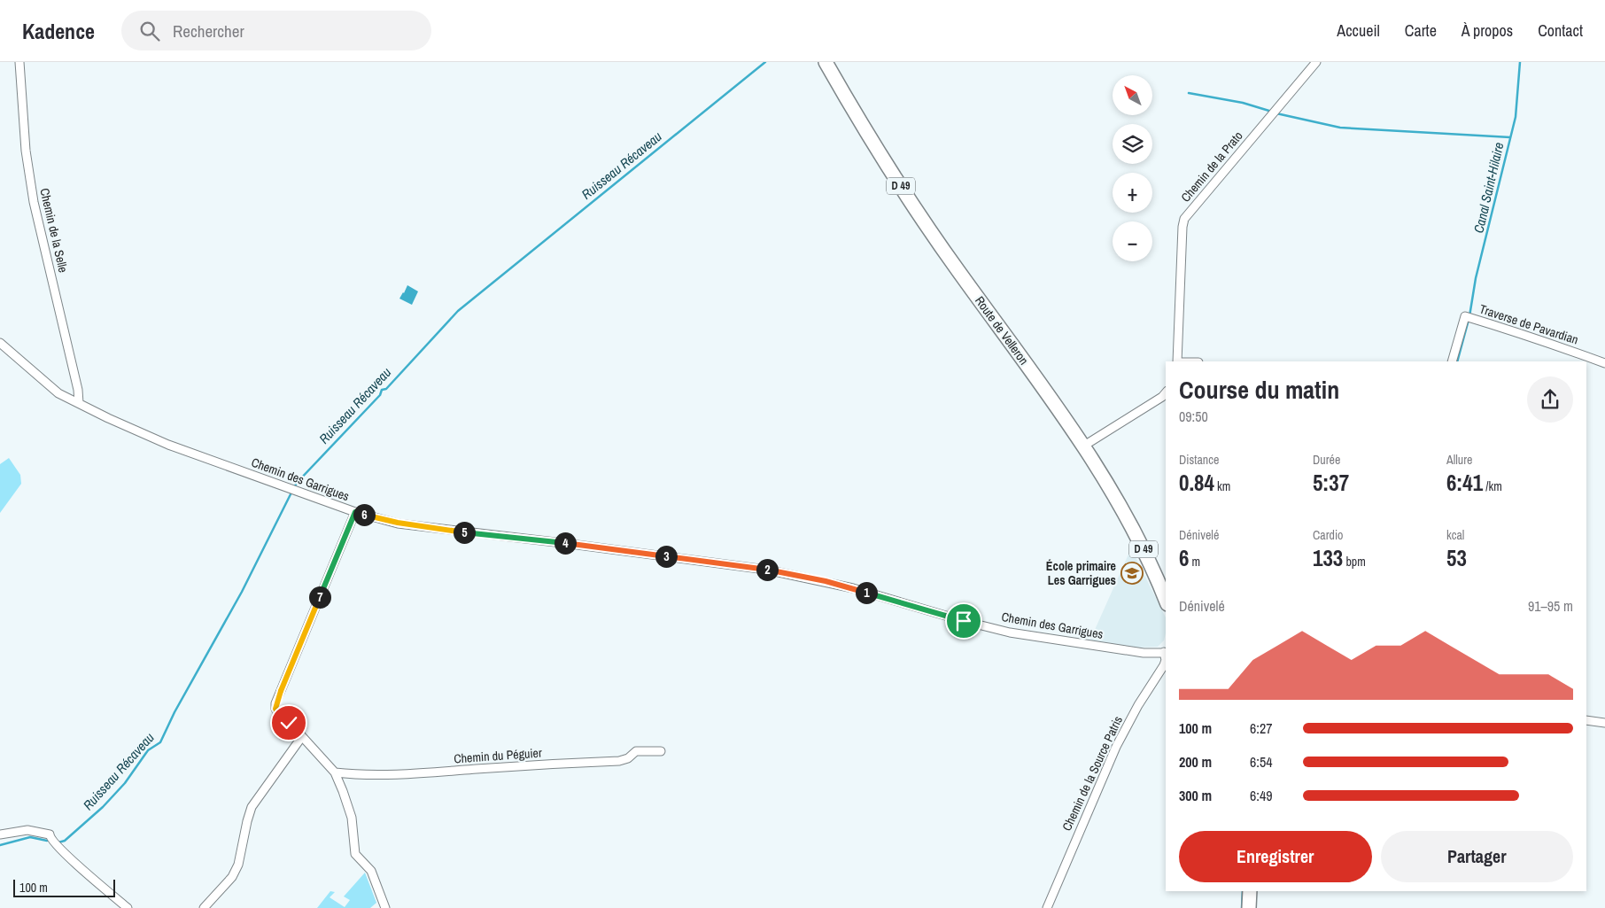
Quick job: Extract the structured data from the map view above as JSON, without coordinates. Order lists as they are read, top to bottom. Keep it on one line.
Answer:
{"streets":{"main road":["D 49","Route de Velleron"],"street":["Chemin de la Prato","Chemin de la Selle","Traverse de Pavardian","Chemin des Garrigues","Chemin du Péguier","Chemin de la Source Patris"]},"crossings":[["Chemin de la Selle","Chemin des Garrigues"],["Chemin des Garrigues","Chemin de la Source Patris"]],"water":["Ruisseau Récaveau","Canal Saint-Hilaire"],"places":{"school or university":["École primaire Les Garrigues"]},"scale_bar":"100 m","north":"top left","page":{"header":"Kadence","search":"Rechercher","nav":["Accueil","Carte","À propos","Contact"],"map_buttons":["+","−"],"heading":["Course du matin","09:50"],"stats":[["Distance","0.84 km"],["Durée","5:37"],["Allure","6:41 /km"],["Dénivelé","6 m"],["Cardio","133 bpm"],["kcal","53"]],"pins":["6","5","4","3","2","1","7"],"chart":["Dénivelé","91–95 m"],"list":[{"name":"100 m","note":"6:27"},{"name":"200 m","note":"6:54"},{"name":"300 m","note":"6:49"}],"buttons":["Enregistrer","Partager"],"scale":"100 m"}}
